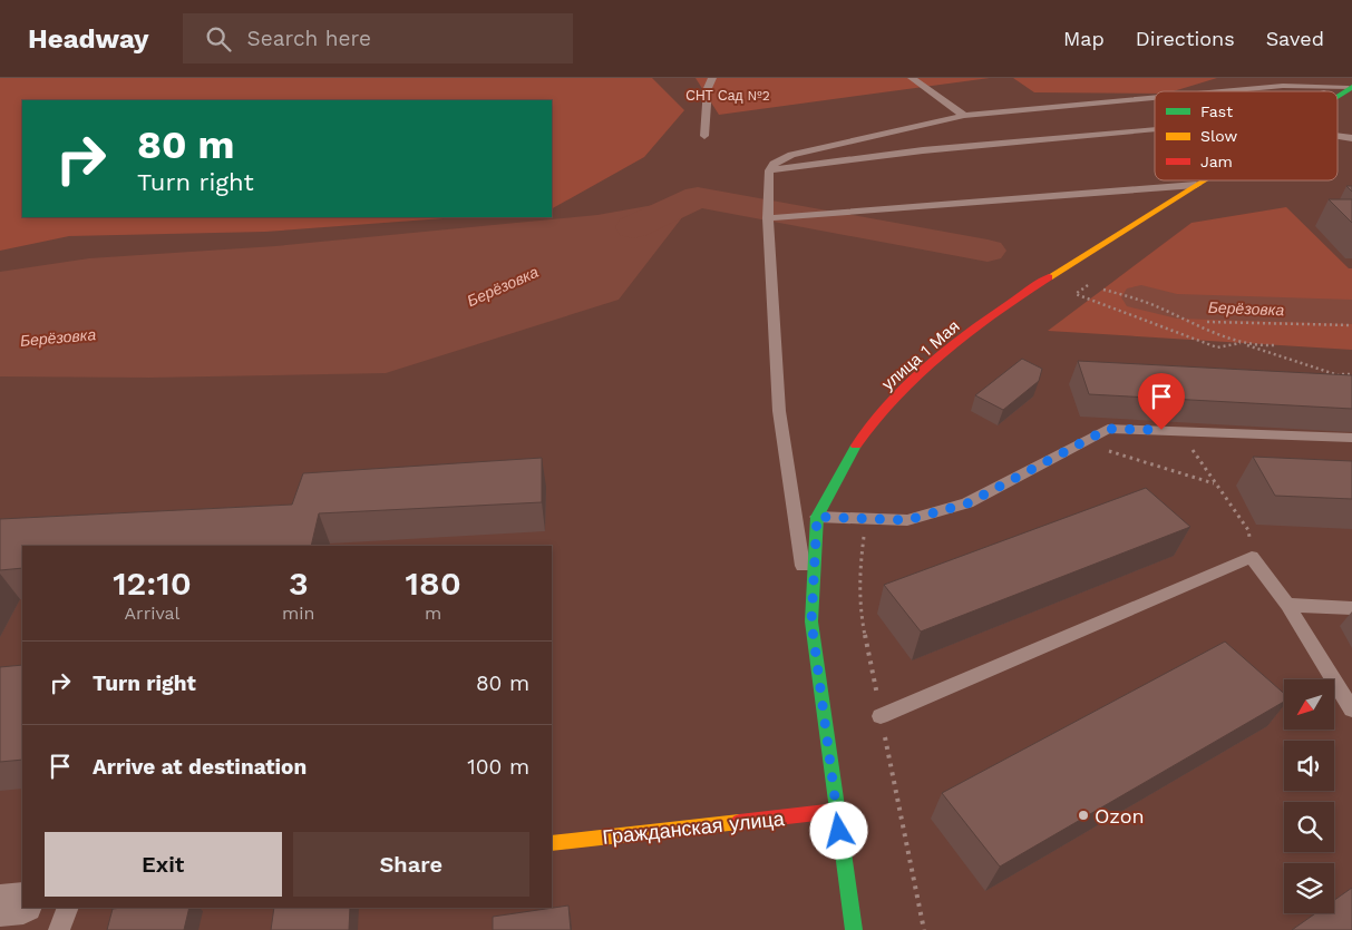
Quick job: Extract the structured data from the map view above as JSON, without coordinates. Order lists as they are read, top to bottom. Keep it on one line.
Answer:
{"streets":{"main road":["улица 1 Мая","Гражданская улица"]},"crossings":[["улица 1 Мая","Гражданская улица"]],"water":["Берёзовка"],"parks":["СНТ Сад №2"],"places":["Ozon"],"legend":["Fast","Slow","Jam"],"north":"bottom left","page":{"header":"Headway","search":"Search here","nav":["Map","Directions","Saved"],"turn":["80 m","Turn right"],"eta":["12:10","Arrival","3","min","180","m"],"list":[{"name":"Turn right","value":"80 m"},{"name":"Arrive at destination","value":"100 m"}],"buttons":["Exit","Share"]}}
